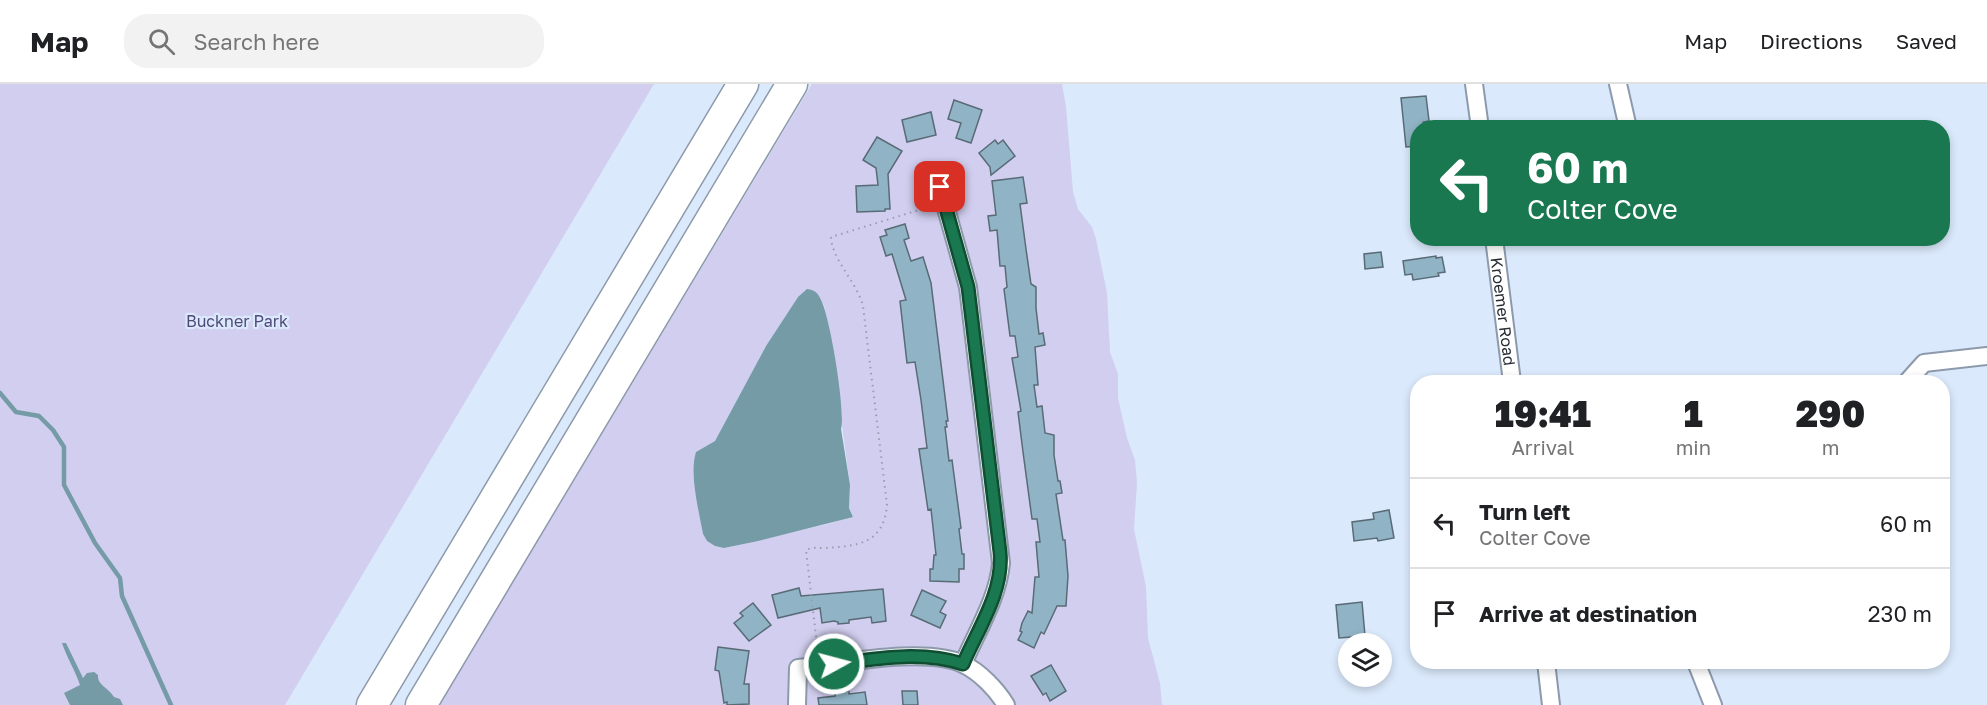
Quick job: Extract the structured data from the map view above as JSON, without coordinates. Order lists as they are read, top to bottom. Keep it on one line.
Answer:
{"streets":{"street":["Kroemer Road"]},"parks":["Buckner Park"],"page":{"header":"Map","search":"Search here","nav":["Map","Directions","Saved"],"turn":["60 m","Colter Cove"],"eta":["19:41","Arrival","1","min","290","m"],"list":[{"name":"Turn left","note":"Colter Cove","value":"60 m"},{"name":"Arrive at destination","value":"230 m"}]}}
